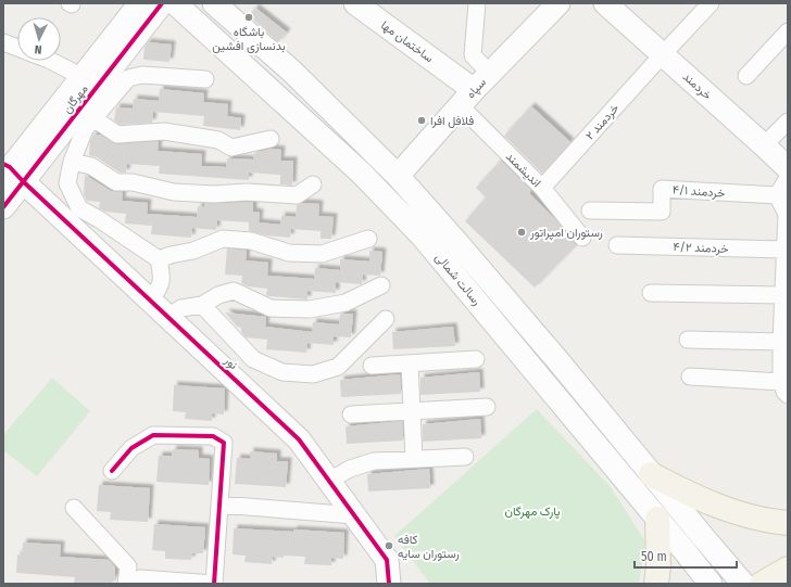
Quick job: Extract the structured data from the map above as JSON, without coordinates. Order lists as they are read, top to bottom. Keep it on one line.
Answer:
{"streets":{"street":["ساختمان مها","خردمند","سپاه","مهرگان","خردمند ۲","اندیشمند","خردمند ۴/۱","خردمند ۴/۲","رسالت شمالی","نور"]},"crossings":[["ساختمان مها","سپاه"],["ساختمان مها","اندیشمند"],["خردمند","خردمند ۲"],["سپاه","اندیشمند"],["سپاه","رسالت شمالی"],["مهرگان","نور"],["خردمند ۲","اندیشمند"]],"parks":["پارک مهرگان"],"places":["باشگاه بدنسازی افشین","فلافل افرا","رستوران امپراتور","کافه رستوران سایه"],"scale_bar":"50 m","north":"bottom"}
